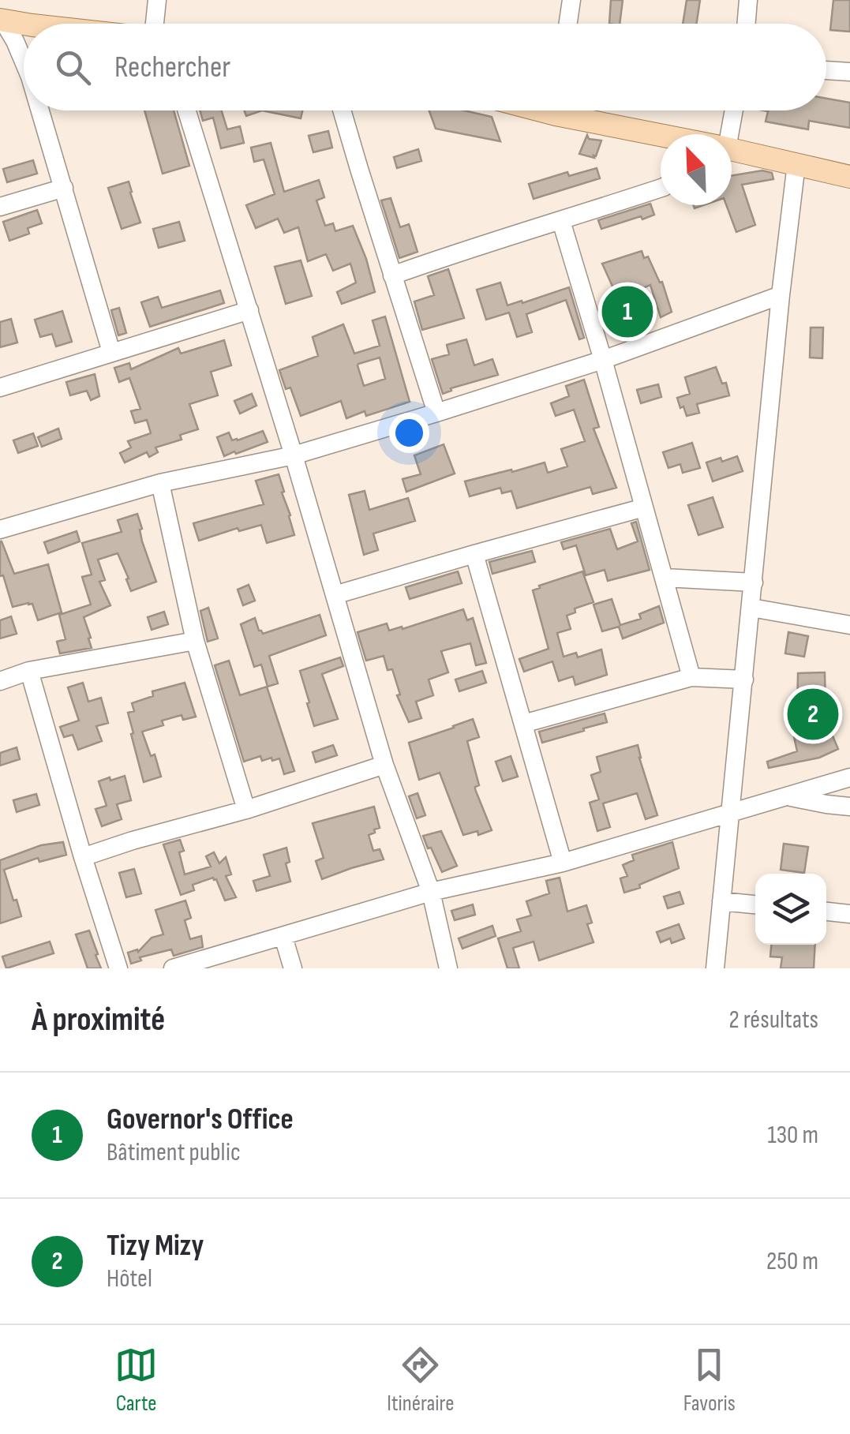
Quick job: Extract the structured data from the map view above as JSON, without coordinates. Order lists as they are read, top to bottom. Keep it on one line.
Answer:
{"north":"top left","page":{"search":"Rechercher","pins":["1","2"],"heading":["À proximité","2 résultats"],"list":[{"mark":"1","name":"Governor's Office","note":"Bâtiment public","value":"130 m"},{"mark":"2","name":"Tizy Mizy","note":"Hôtel","value":"250 m"}],"nav":["Carte","Itinéraire","Favoris"]}}
